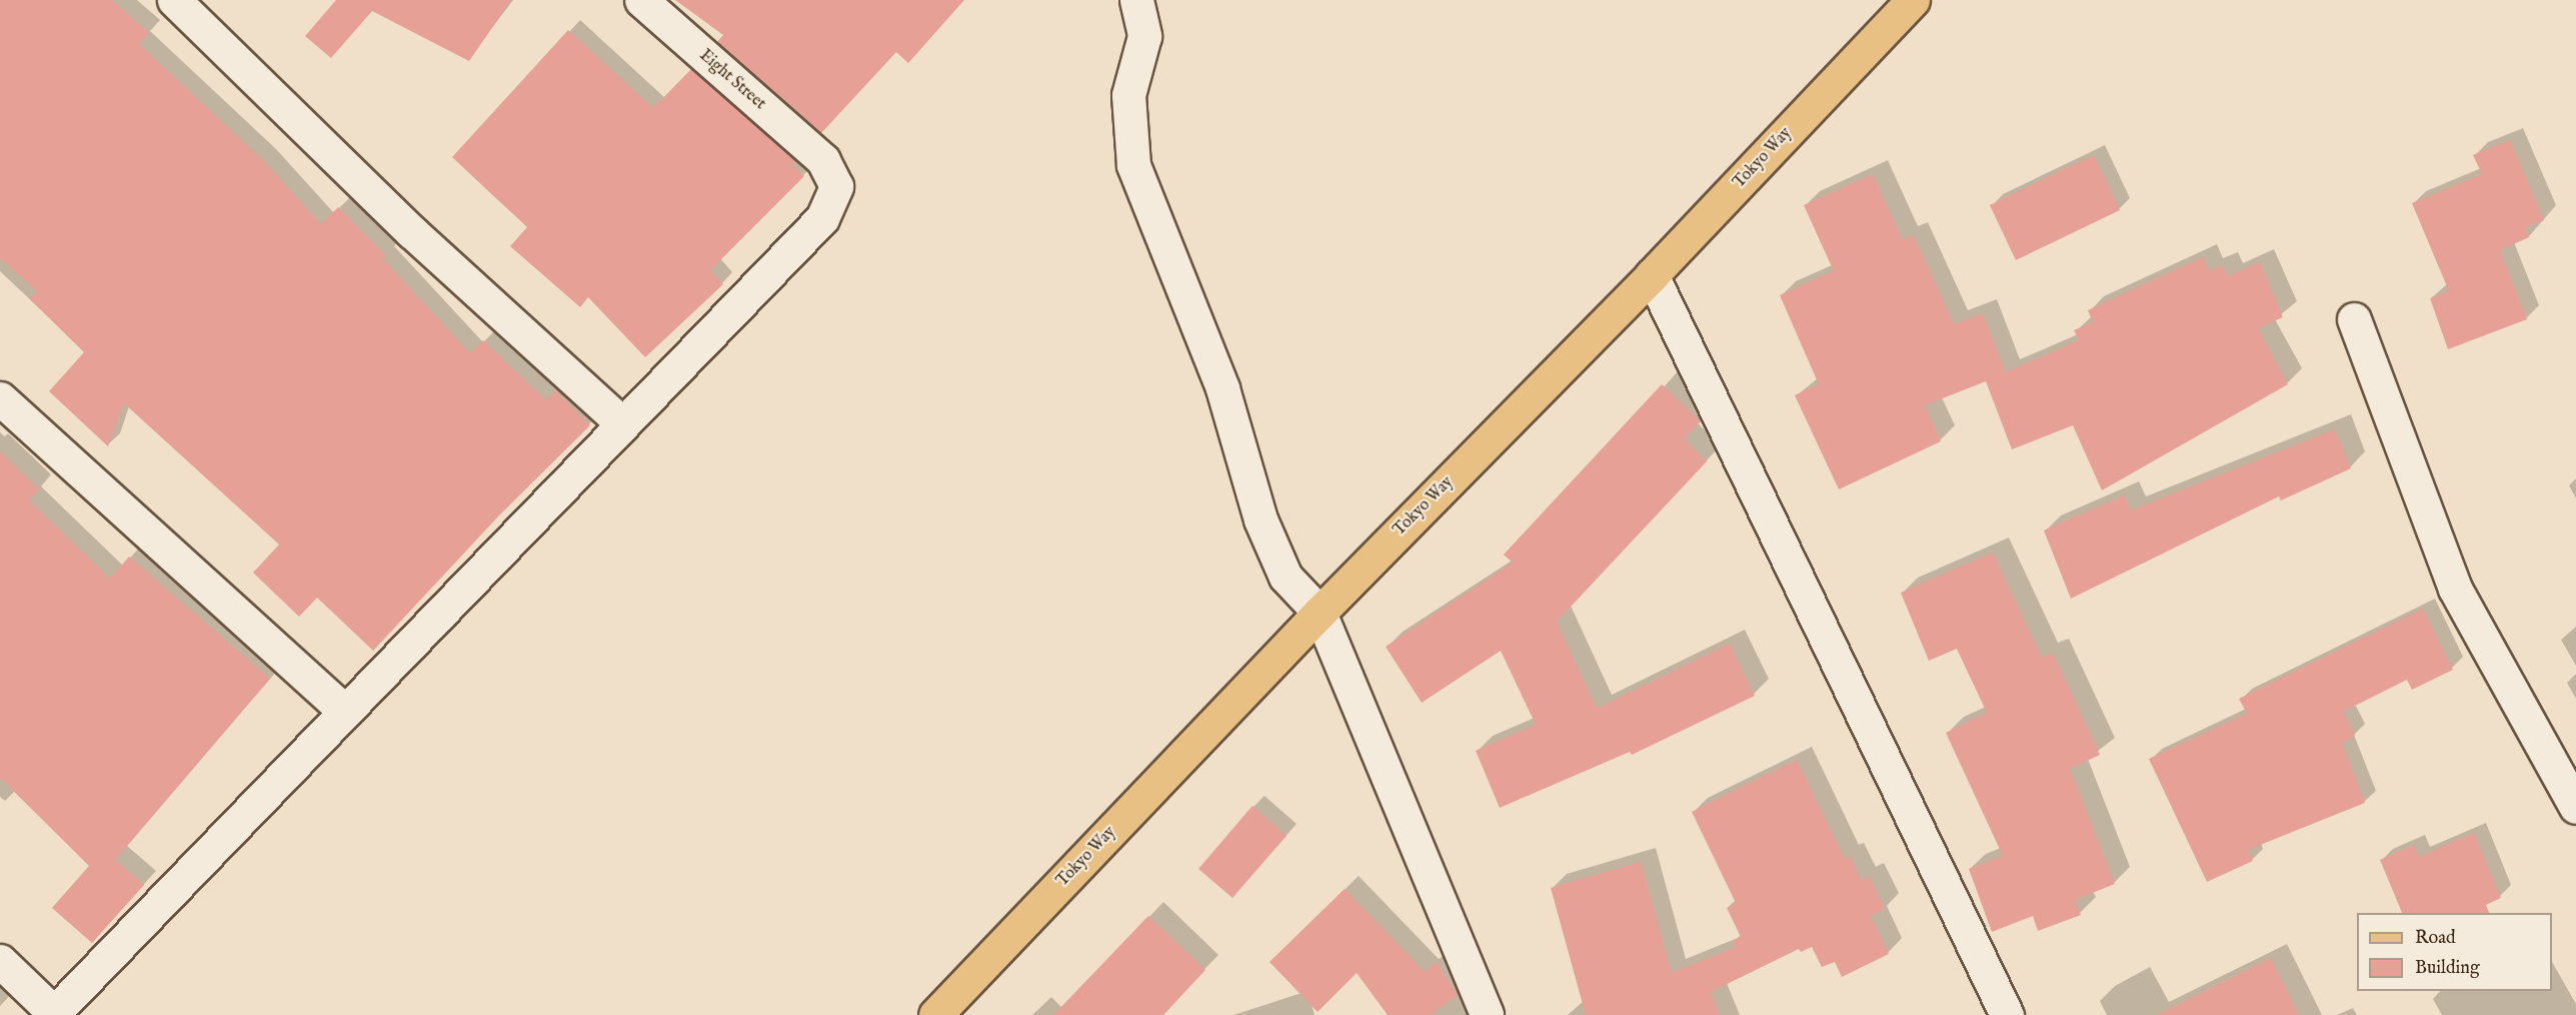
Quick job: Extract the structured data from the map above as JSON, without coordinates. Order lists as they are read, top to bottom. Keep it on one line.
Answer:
{"streets":{"main road":["Tokyo Way"],"street":["Eight Street"]},"legend":["Road","Building"]}
